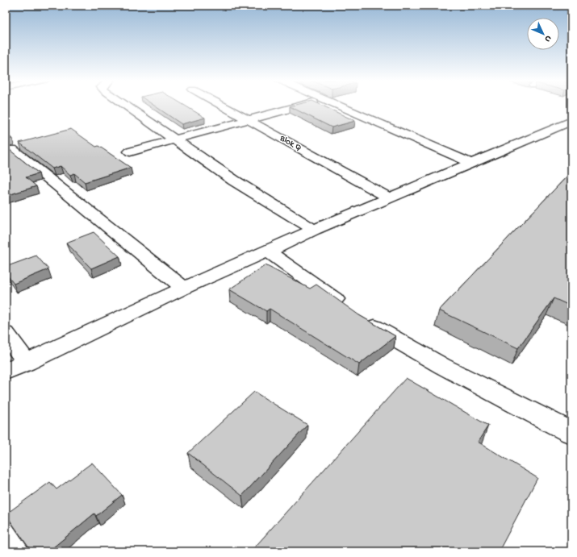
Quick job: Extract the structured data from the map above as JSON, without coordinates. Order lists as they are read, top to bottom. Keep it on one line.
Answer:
{"streets":{"street":["Blok Q"]},"north":"bottom right"}
